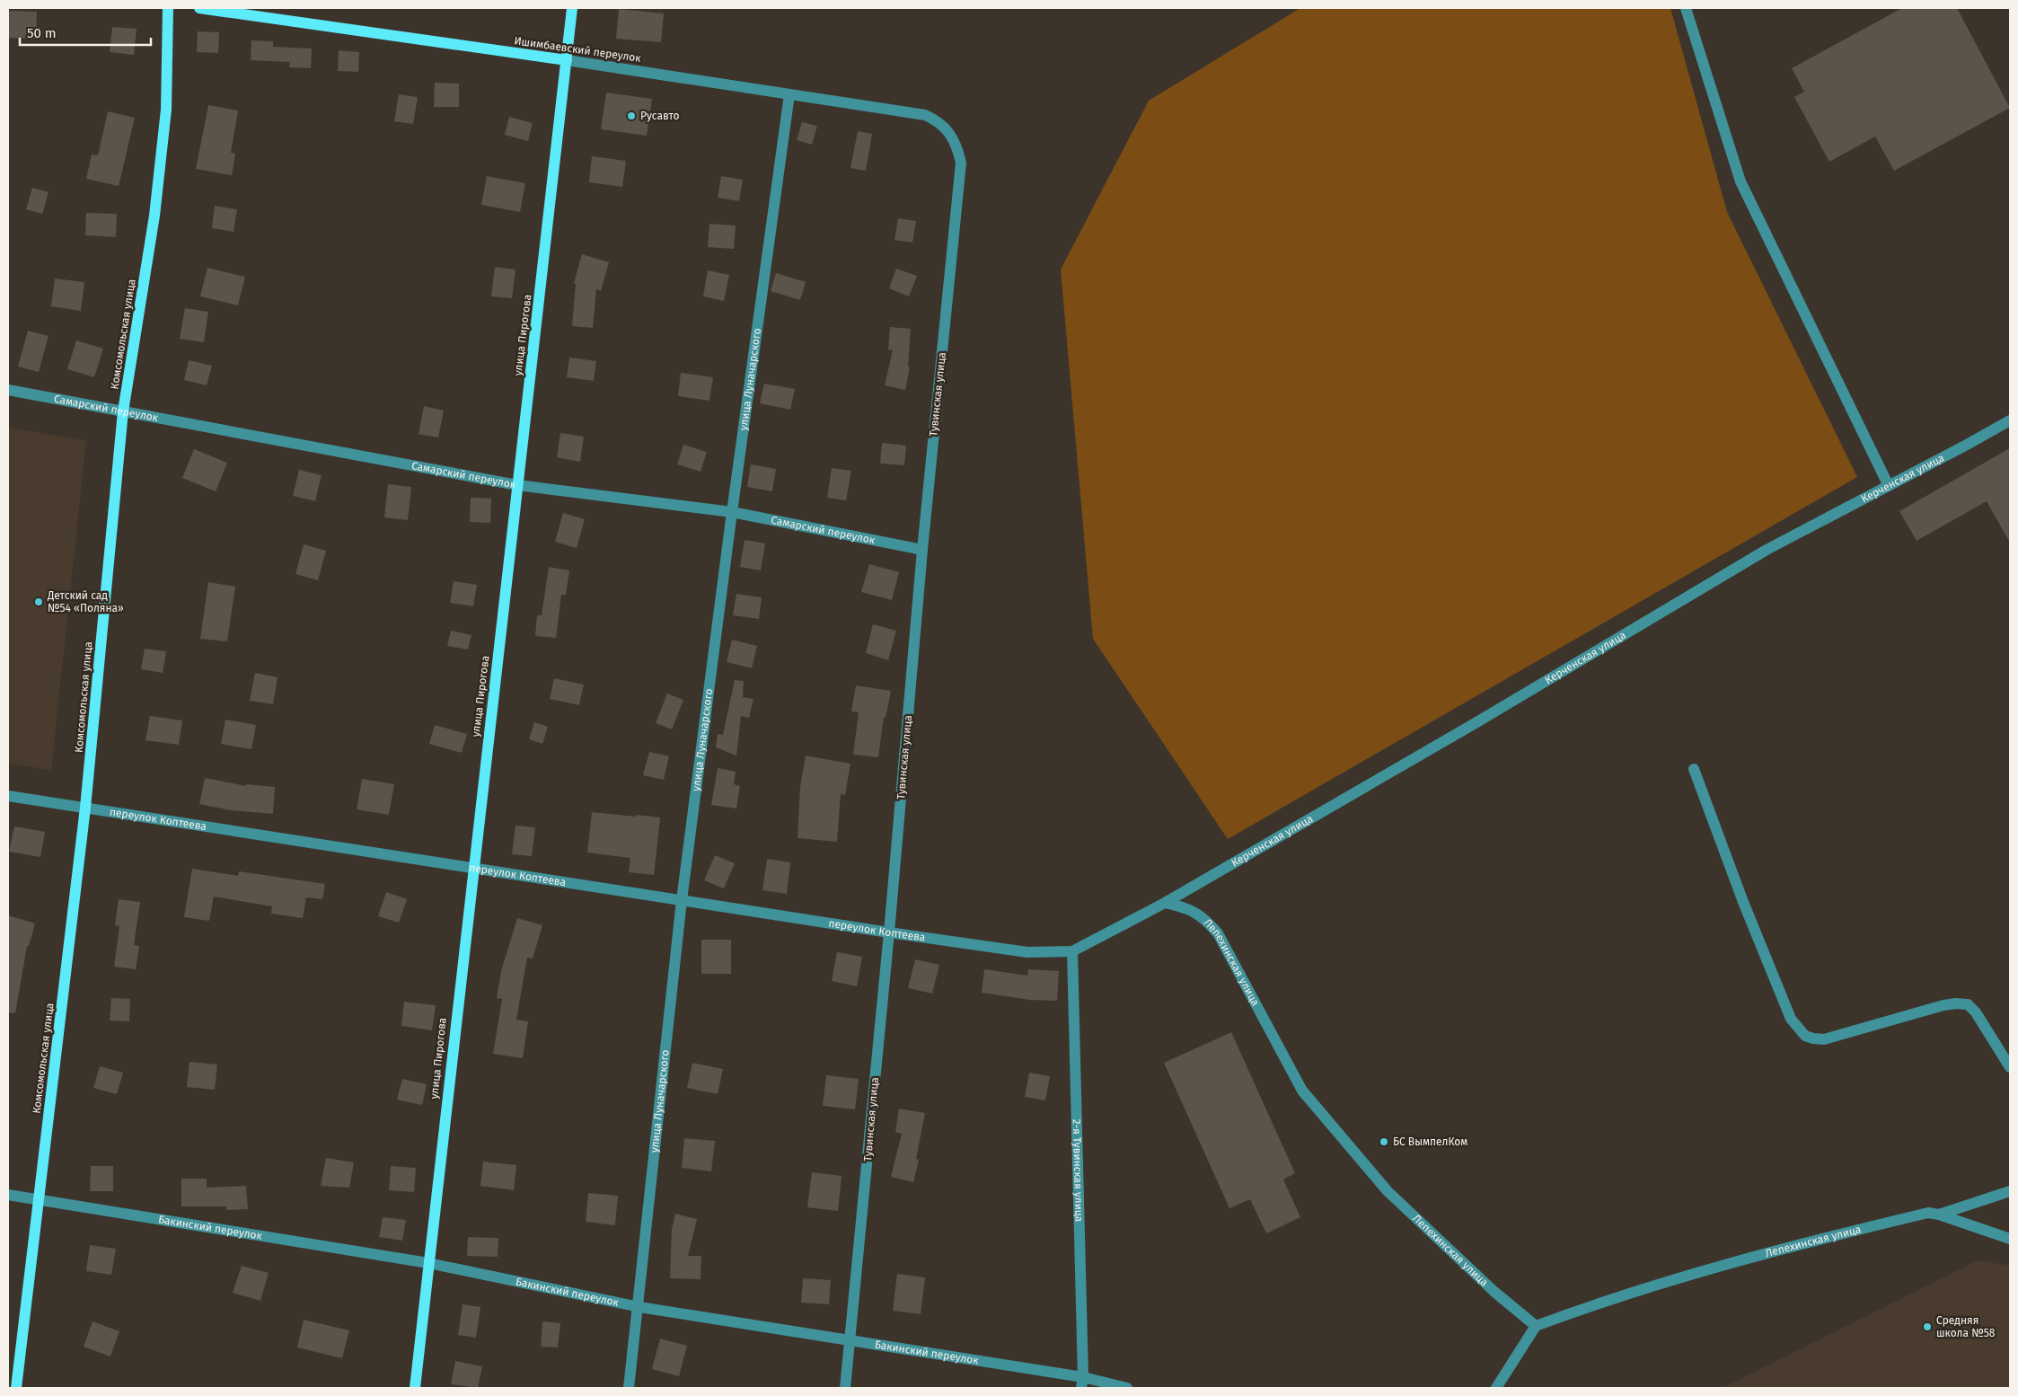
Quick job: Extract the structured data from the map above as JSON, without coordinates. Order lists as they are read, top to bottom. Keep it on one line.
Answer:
{"streets":{"main road":["Ишимбаевский переулок","Комсомольская улица","улица Пирогова"],"street":["улица Луначарского","Тувинская улица","Самарский переулок","Керченская улица","переулок Коптеева","Лепехинская улица","2-я Тувинская улица","Бакинский переулок"]},"crossings":[["Ишимбаевский переулок","улица Пирогова"],["Ишимбаевский переулок","улица Луначарского"],["Ишимбаевский переулок","Тувинская улица"],["Комсомольская улица","Самарский переулок"],["Комсомольская улица","переулок Коптеева"],["Комсомольская улица","Бакинский переулок"],["улица Пирогова","Самарский переулок"],["улица Пирогова","переулок Коптеева"],["улица Пирогова","Бакинский переулок"],["улица Луначарского","Самарский переулок"],["улица Луначарского","переулок Коптеева"],["улица Луначарского","Бакинский переулок"],["Тувинская улица","Самарский переулок"],["Тувинская улица","переулок Коптеева"],["Тувинская улица","Бакинский переулок"],["Керченская улица","Лепехинская улица"],["переулок Коптеева","2-я Тувинская улица"],["2-я Тувинская улица","Бакинский переулок"]],"places":["Русавто","Детский сад №54 «Поляна»","БС ВымпелКом","Средняя школа №58"],"scale_bar":"50 m"}
